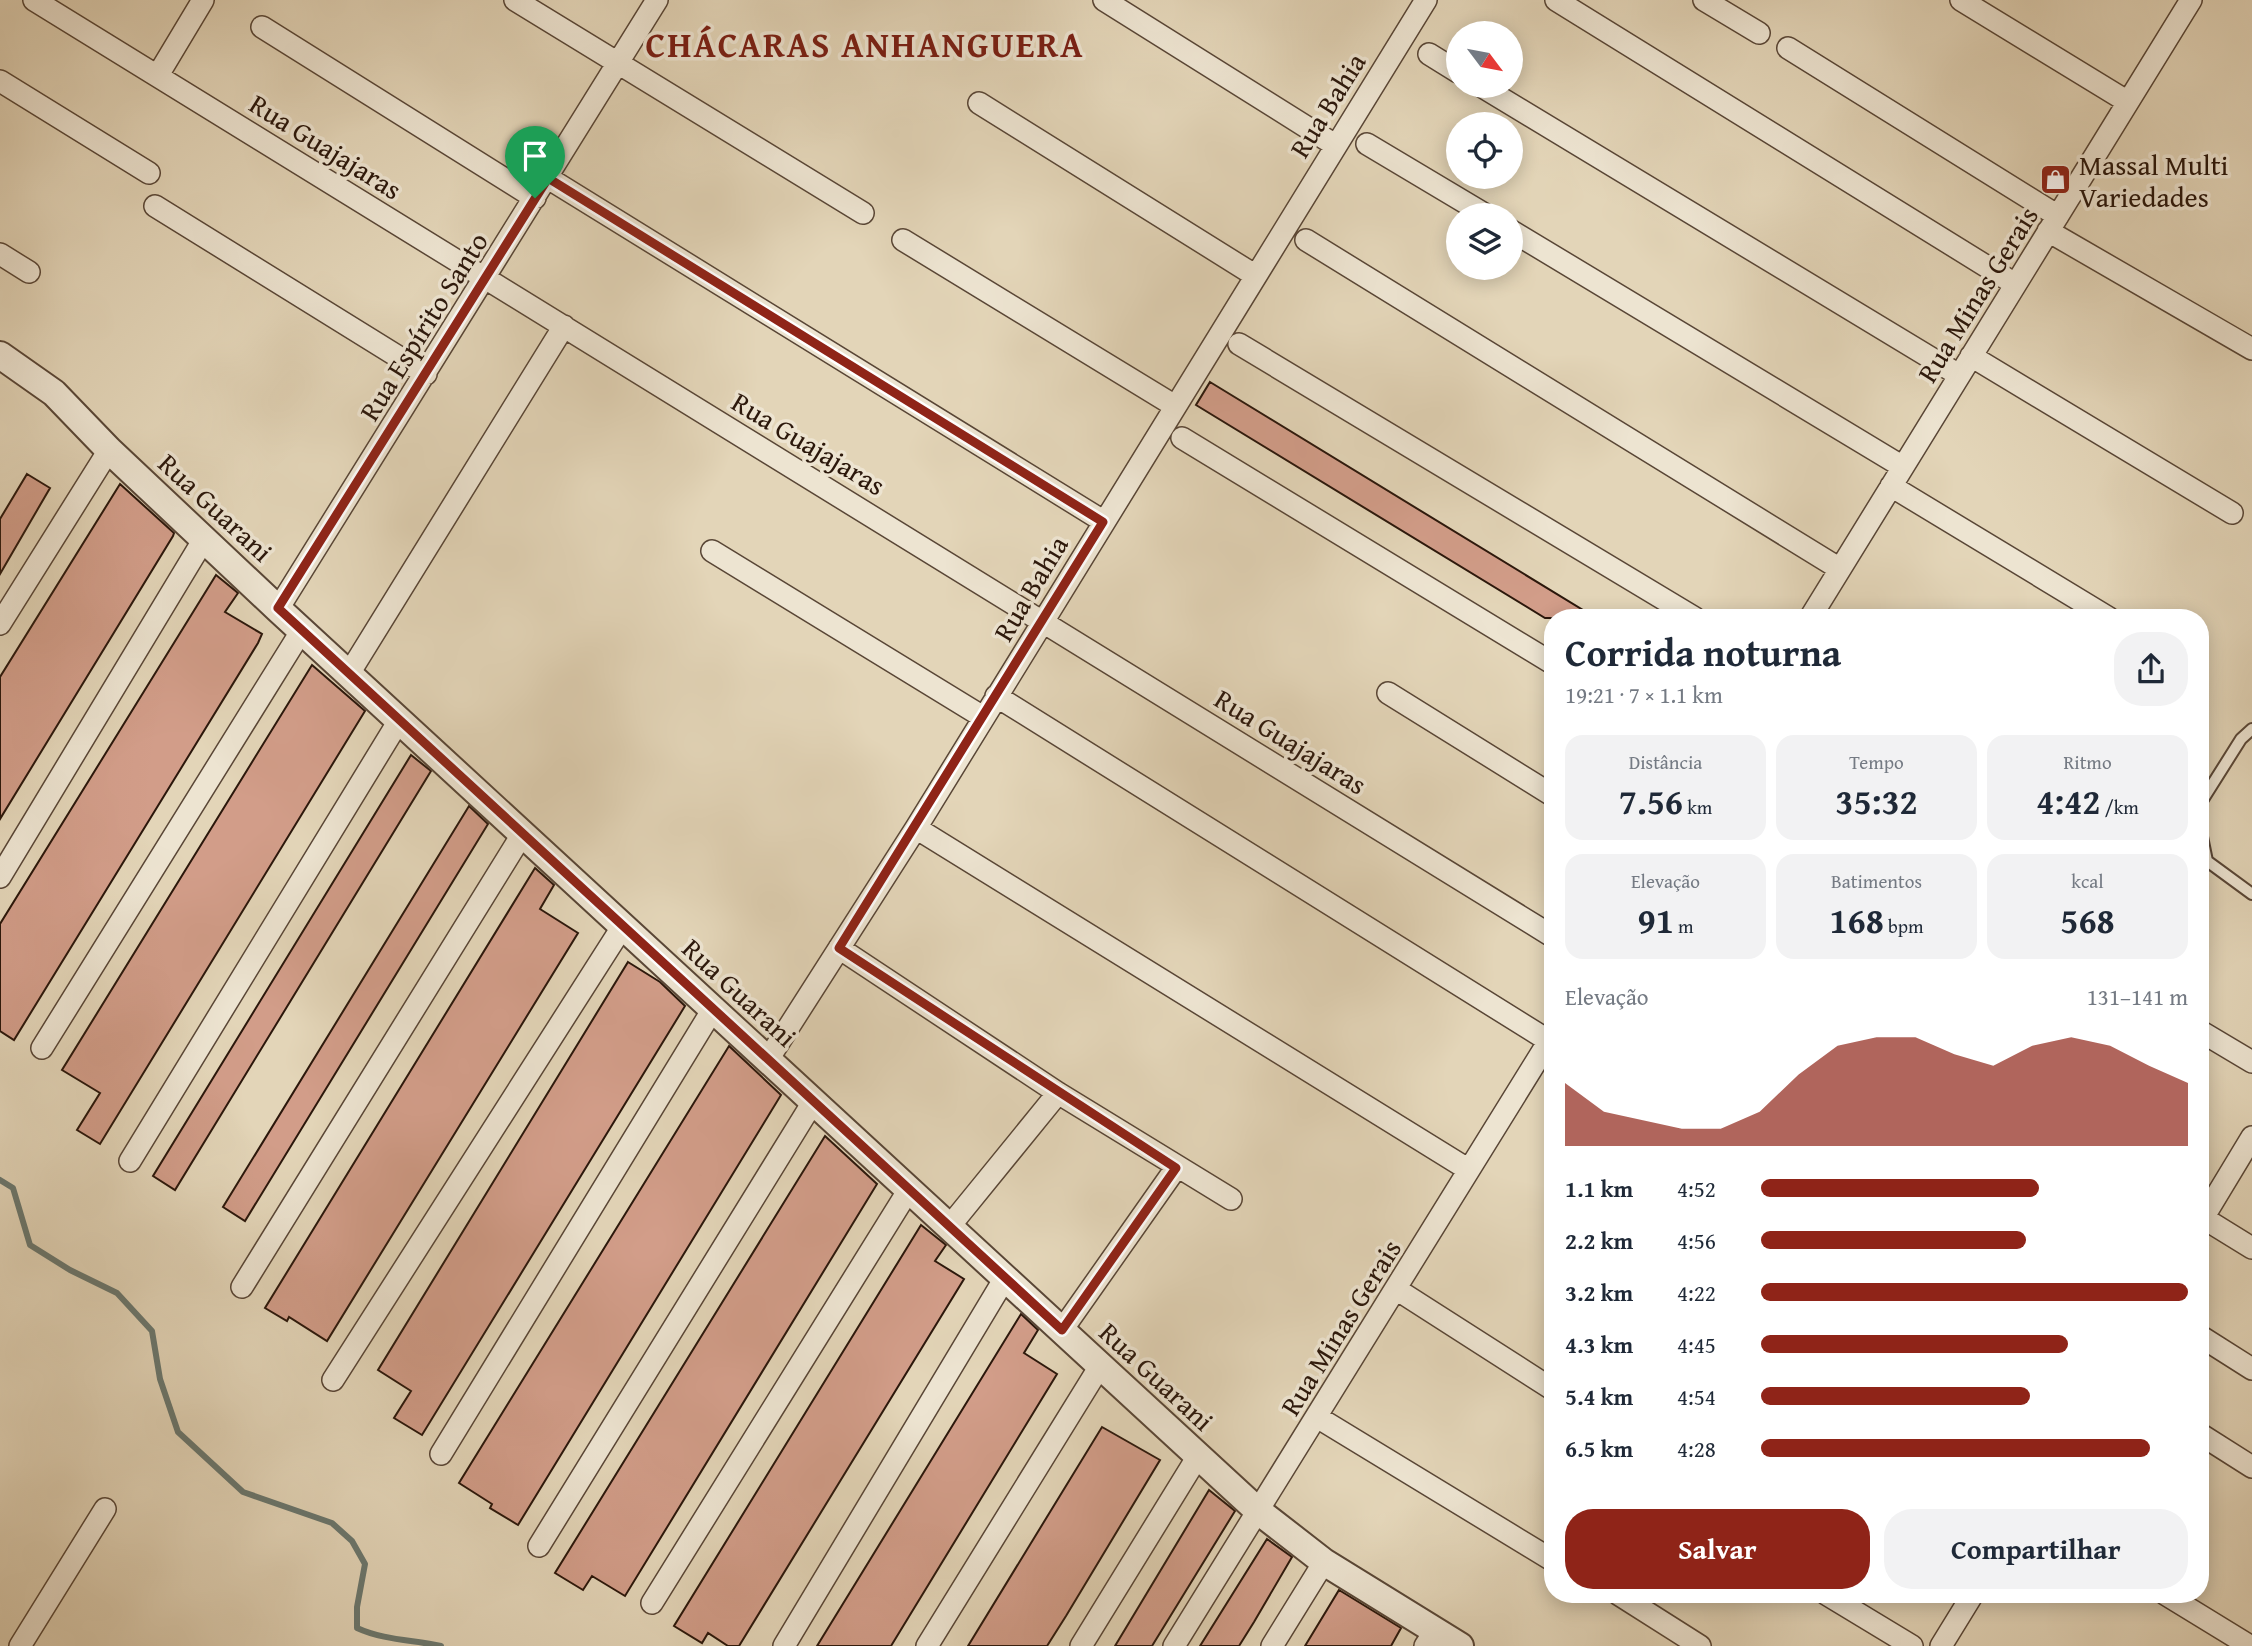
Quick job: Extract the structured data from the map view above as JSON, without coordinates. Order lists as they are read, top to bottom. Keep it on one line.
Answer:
{"streets":{"street":["Rua Bahia","Rua Guajajaras","Rua Minas Gerais","Rua Espírito Santo","Rua Guarani"]},"crossings":[["Rua Bahia","Rua Guajajaras"],["Rua Bahia","Rua Guarani"],["Rua Guajajaras","Rua Espírito Santo"],["Rua Minas Gerais","Rua Guarani"],["Rua Espírito Santo","Rua Guarani"]],"districts":["CHÁCARAS ANHANGUERA"],"places":{"shop":["Massal Multi Variedades"]},"north":"bottom right","page":{"heading":["Corrida noturna","19:21 · 7 × 1.1 km"],"stats":[["Distância","7.56 km"],["Tempo","35:32"],["Ritmo","4:42 /km"],["Elevação","91 m"],["Batimentos","168 bpm"],["kcal","568"]],"chart":["Elevação","131–141 m"],"list":[{"name":"1.1 km","note":"4:52"},{"name":"2.2 km","note":"4:56"},{"name":"3.2 km","note":"4:22"},{"name":"4.3 km","note":"4:45"},{"name":"5.4 km","note":"4:54"},{"name":"6.5 km","note":"4:28"}],"buttons":["Salvar","Compartilhar"]}}
